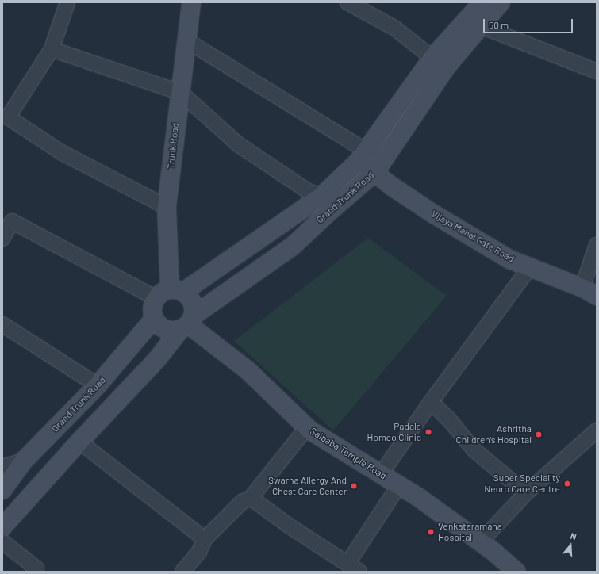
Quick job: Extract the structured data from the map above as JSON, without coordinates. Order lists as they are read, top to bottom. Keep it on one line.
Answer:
{"streets":{"main road":["Trunk Road","Grand Trunk Road","Vijaya Mahal Gate Road","Saibaba Temple Road"]},"crossings":[["Trunk Road","Grand Trunk Road"],["Trunk Road","Saibaba Temple Road"],["Grand Trunk Road","Vijaya Mahal Gate Road"],["Grand Trunk Road","Saibaba Temple Road"]],"places":["Padala Homeo Clinic","Ashritha Children's Hospital","Super Speciality Neuro Care Centre","Swarna Allergy And Chest Care Center","Venkataramana Hospital"],"scale_bar":"50 m","north":"top"}
